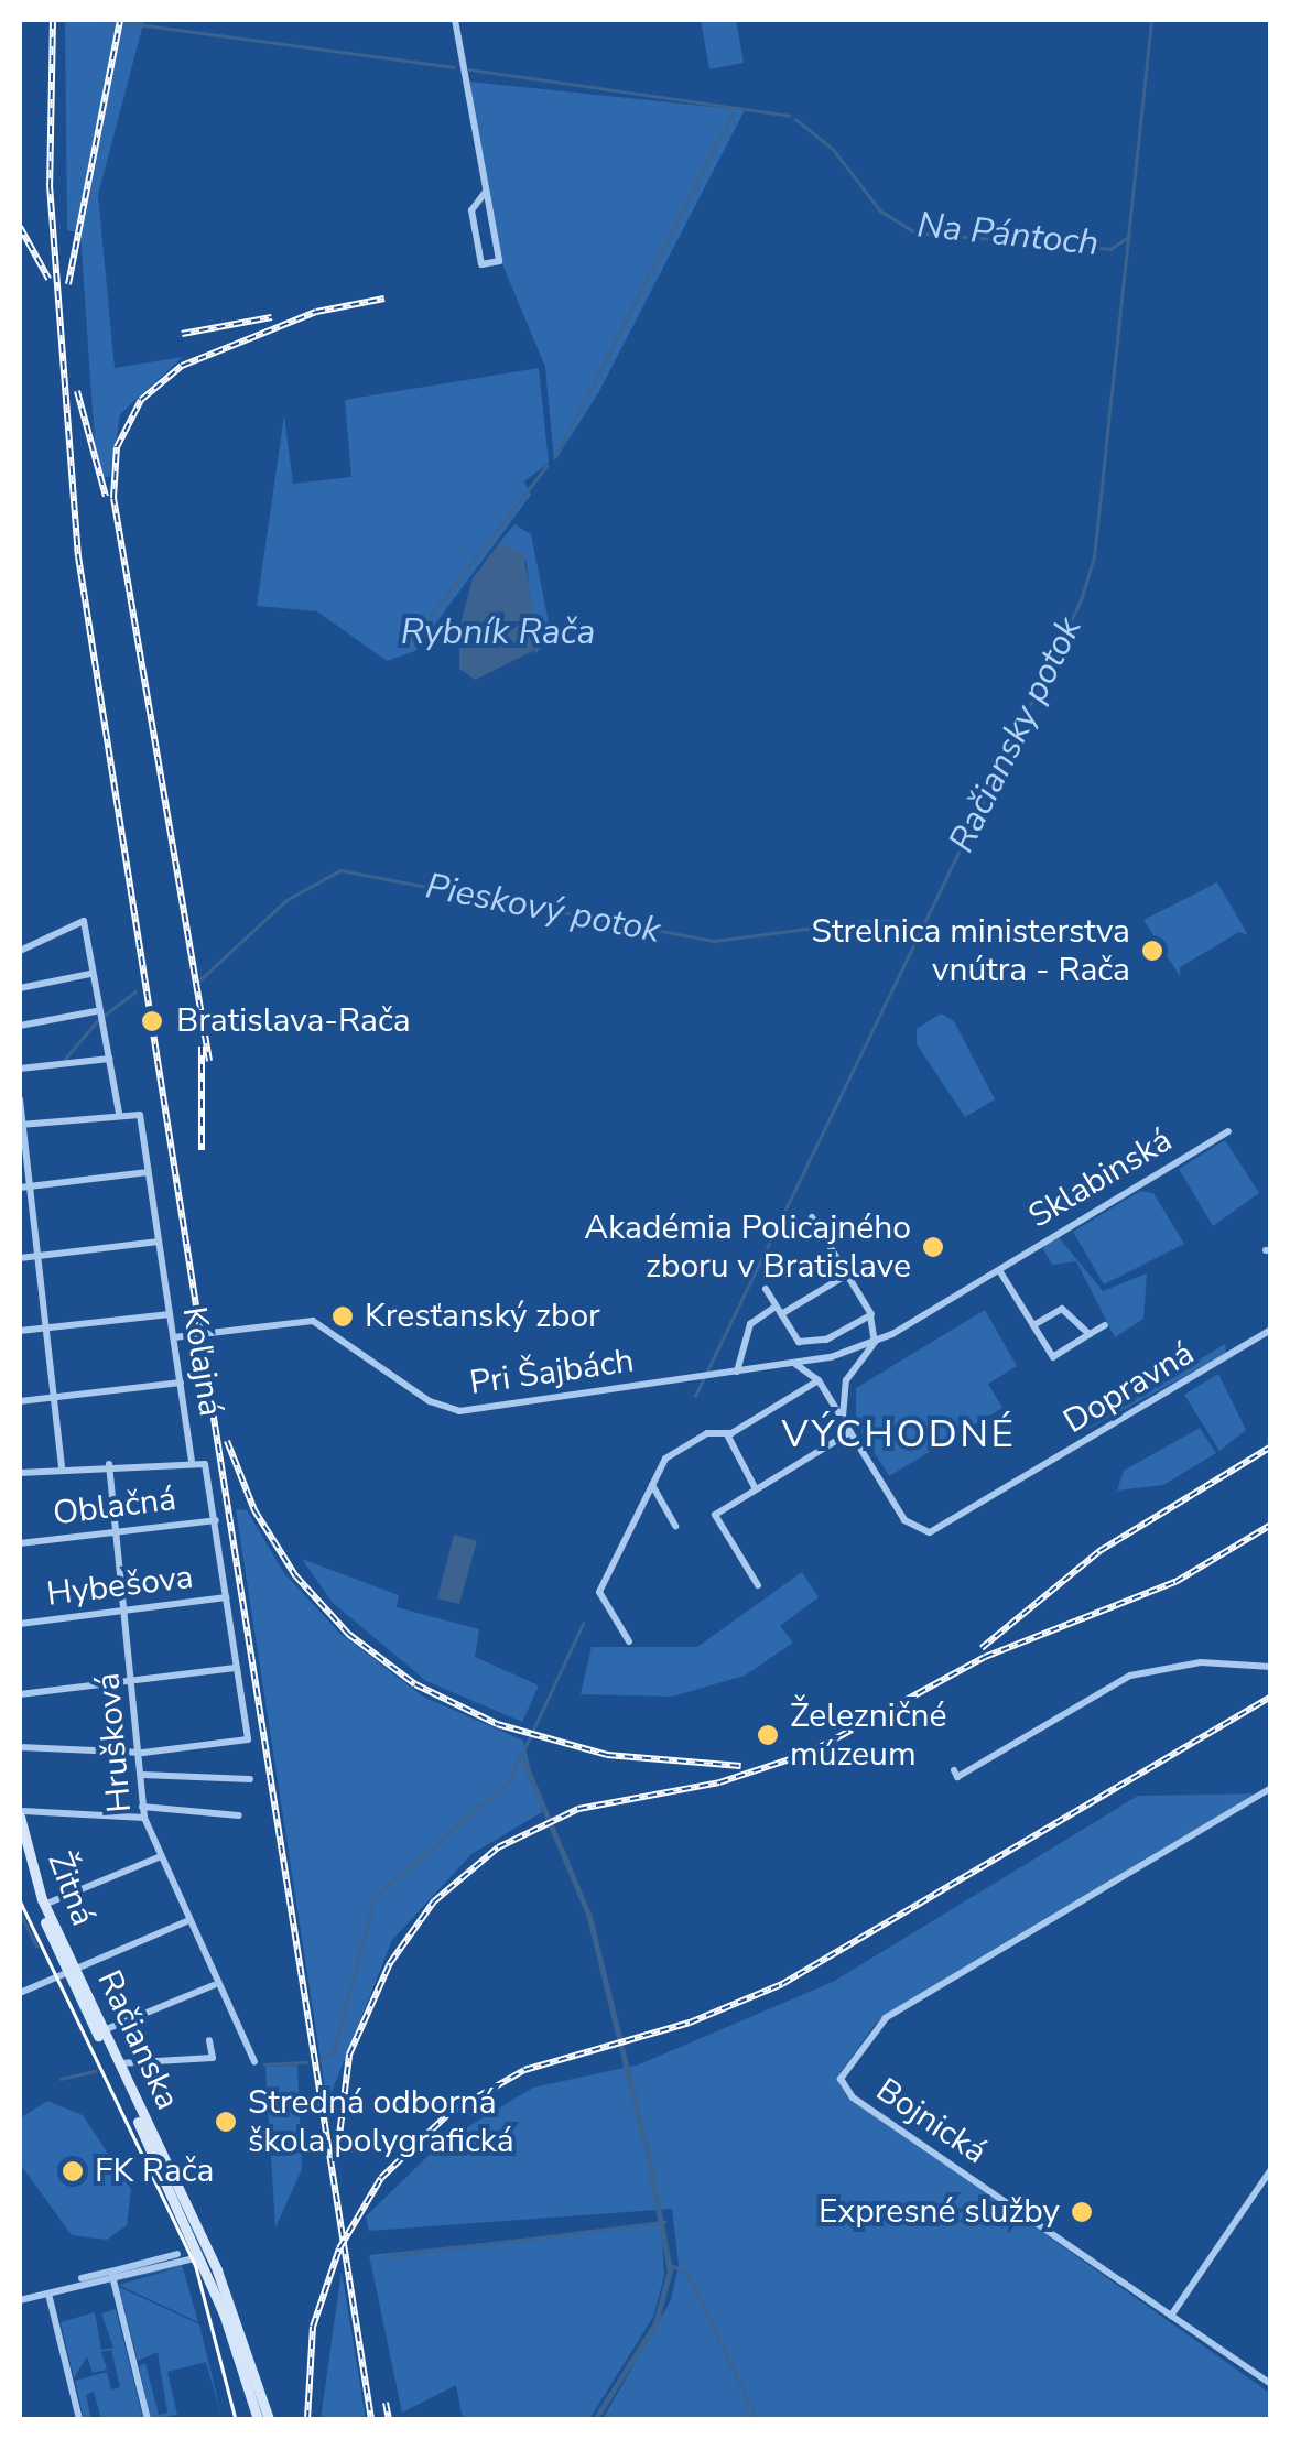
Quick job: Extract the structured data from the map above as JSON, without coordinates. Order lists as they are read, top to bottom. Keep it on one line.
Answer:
{"streets":{"main road":["Žitná","Račianska"],"street":["Sklabinská","Koľajná","Pri Šajbách","Dopravná","Oblačná","Hybešova","Hrušková","Bojnická"]},"crossings":[["Sklabinská","Pri Šajbách"],["Koľajná","Pri Šajbách"],["Koľajná","Oblačná"],["Koľajná","Hybešova"],["Koľajná","Hrušková"],["Oblačná","Hrušková"],["Hybešova","Hrušková"],["Žitná","Račianska"]],"districts":["VÝCHODNÉ"],"water":["Na Pántoch","Rybník Rača","Račiansky potok","Pieskový potok"],"places":["Strelnica ministerstva vnútra - Rača","Bratislava-Rača","Akadémia Policajného zboru v Bratislave","Kresťanský zbor","Železničné múzeum","Stredná odborná škola polygrafická","FK Rača","Expresné služby"]}
